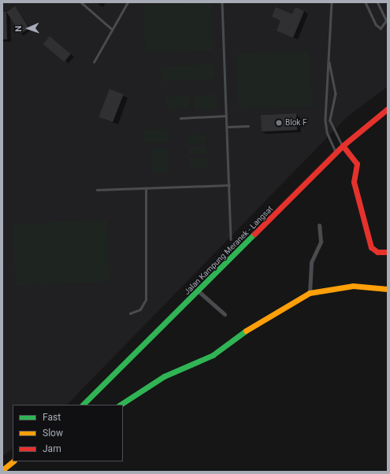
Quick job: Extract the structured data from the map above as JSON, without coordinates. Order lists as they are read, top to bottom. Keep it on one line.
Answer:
{"streets":{"main road":["Jalan Kampung Meranek - Langsat"]},"places":["Blok F"],"legend":["Fast","Slow","Jam"],"north":"left"}
